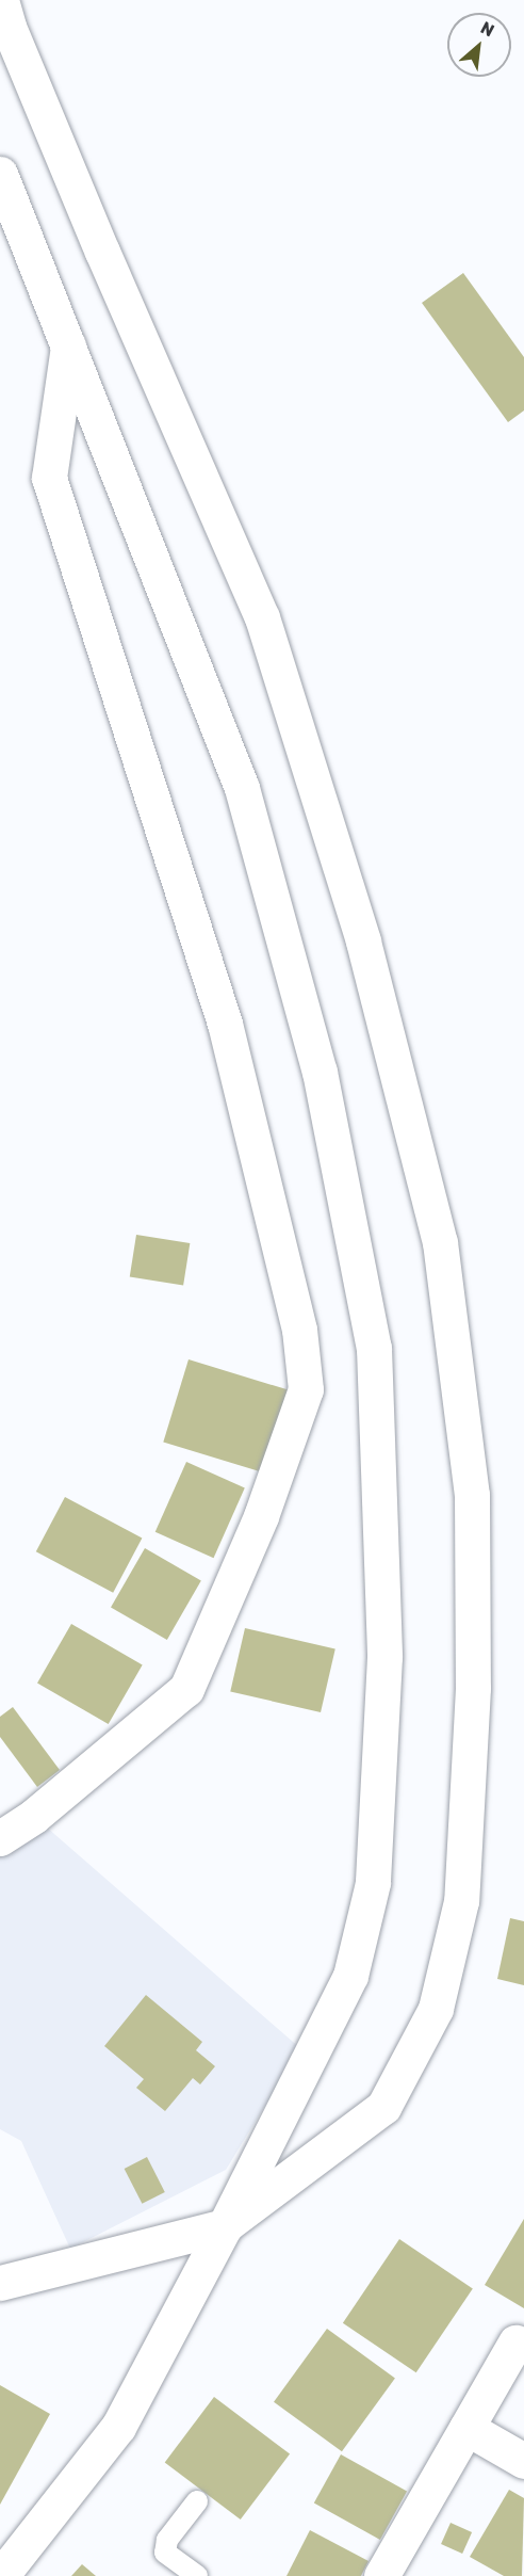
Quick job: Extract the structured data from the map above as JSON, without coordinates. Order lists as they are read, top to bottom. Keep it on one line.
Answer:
{"north":"top right"}
